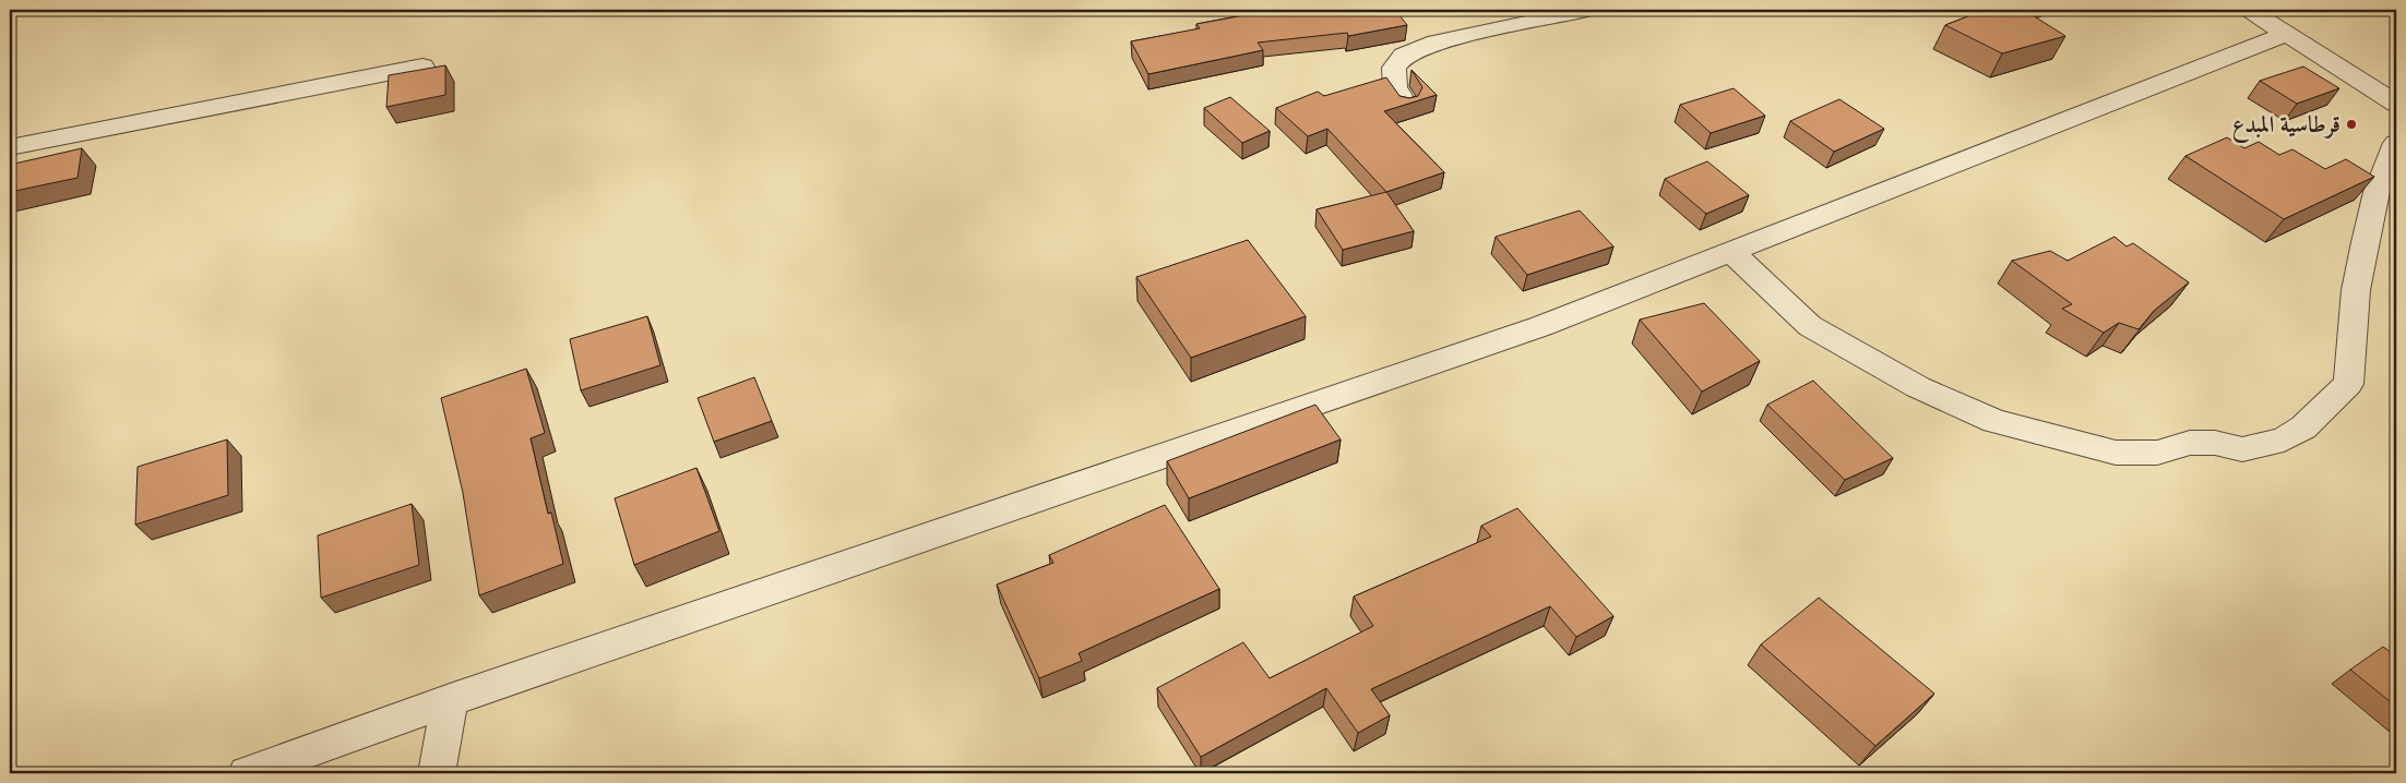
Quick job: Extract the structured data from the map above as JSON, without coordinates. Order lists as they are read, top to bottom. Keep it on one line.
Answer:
{"places":["قرطاسية المبدع"]}
